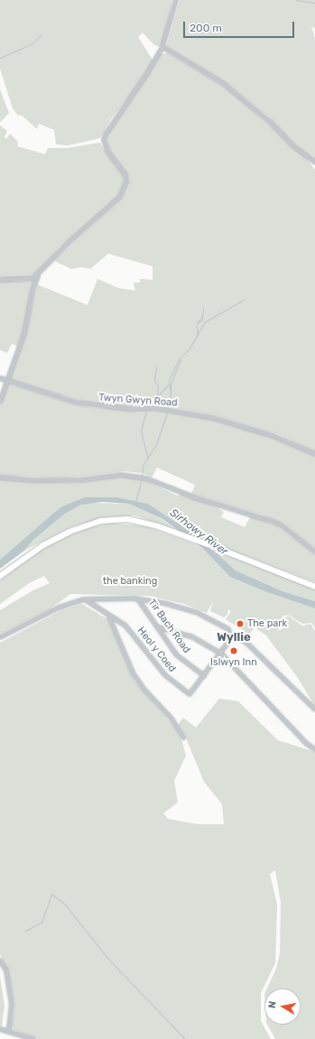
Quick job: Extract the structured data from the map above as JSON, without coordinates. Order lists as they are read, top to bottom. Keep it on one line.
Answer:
{"streets":{"street":["Twyn Gwyn Road","Tir Bach Road","Heol y Coed"]},"crossings":[["Tir Bach Road","Heol y Coed"]],"districts":["Wyllie"],"water":["Sirhowy River"],"parks":["the banking"],"places":["The park","Islwyn Inn"],"scale_bar":"200 m","north":"left"}
